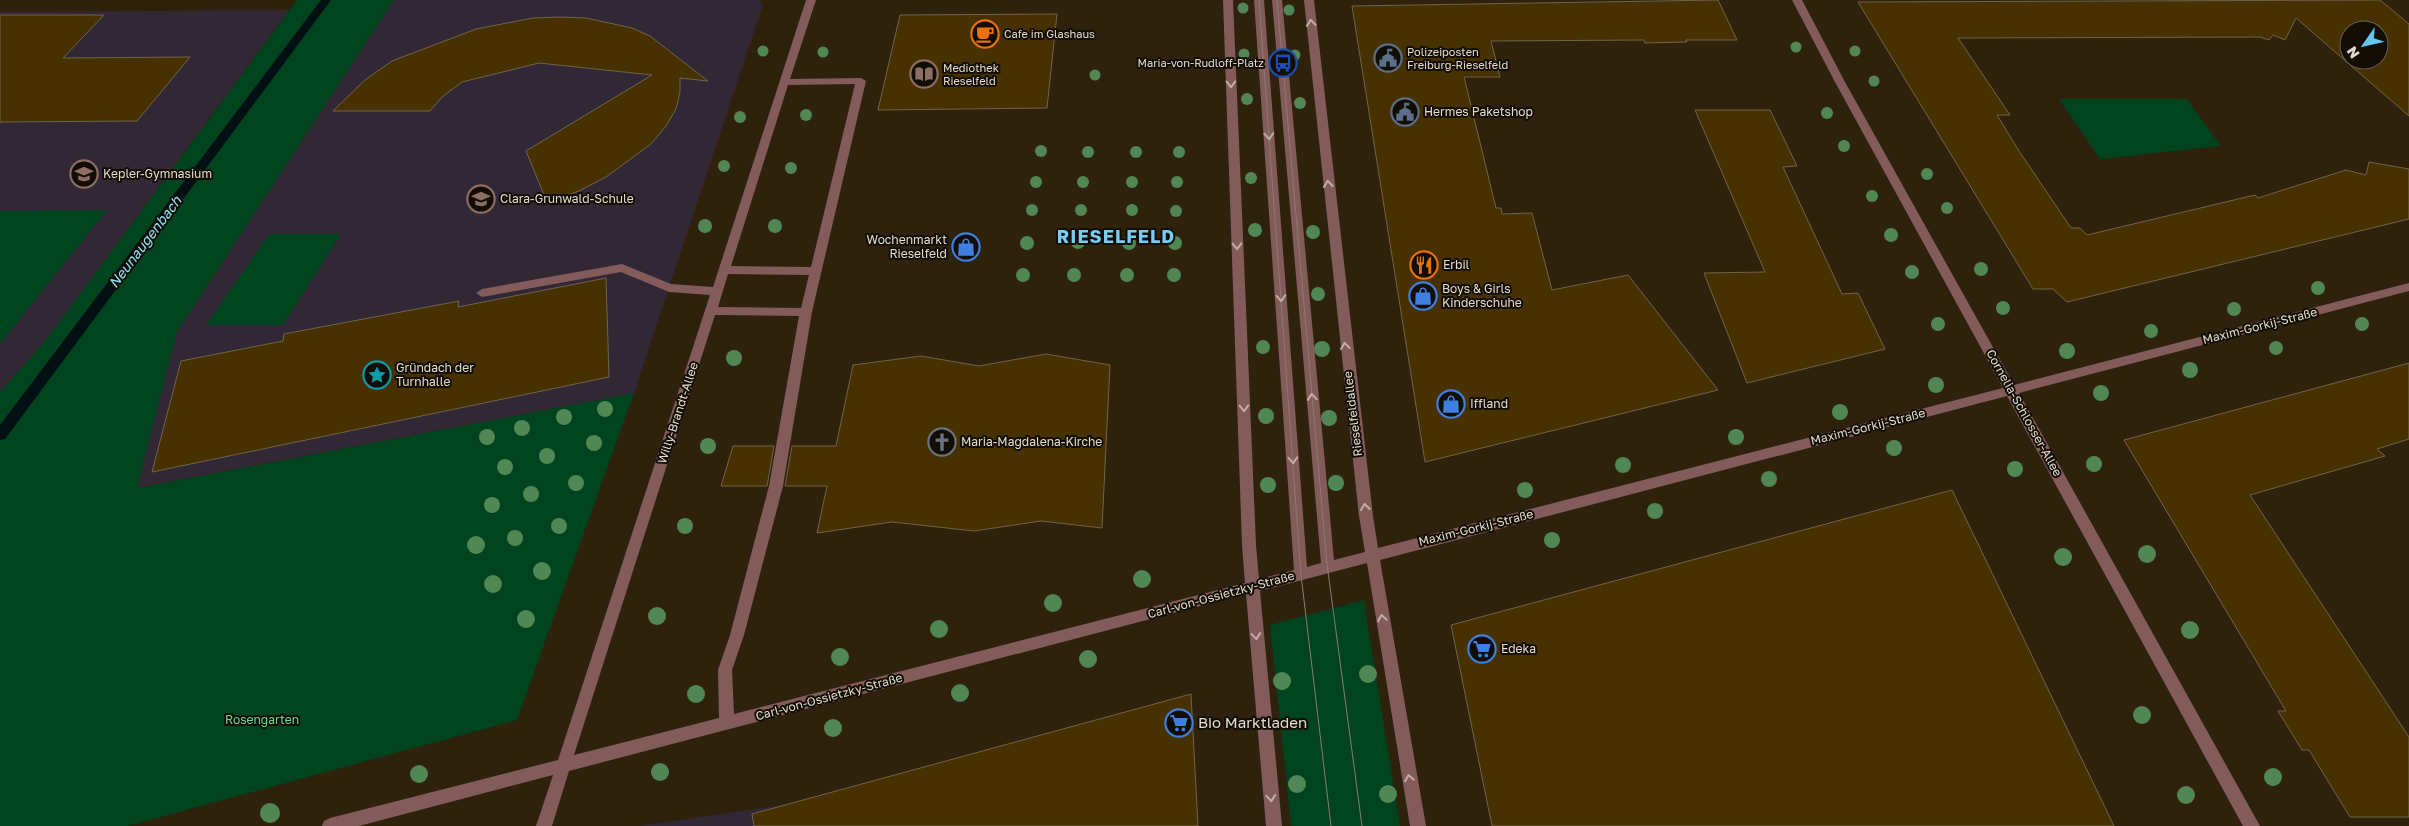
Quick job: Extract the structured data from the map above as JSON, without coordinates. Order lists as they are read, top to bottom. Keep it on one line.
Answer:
{"streets":{"street":["Maxim-Gorkij-Straße","Willy-Brandt-Allee","Cornelia-Schlosser-Allee","Rieselfeldallee","Carl-von-Ossietzky-Straße"]},"crossings":[["Maxim-Gorkij-Straße","Cornelia-Schlosser-Allee"],["Maxim-Gorkij-Straße","Rieselfeldallee"],["Maxim-Gorkij-Straße","Carl-von-Ossietzky-Straße"],["Willy-Brandt-Allee","Carl-von-Ossietzky-Straße"]],"districts":["RIESELFELD"],"water":["Neunaugenbach"],"parks":["Rosengarten"],"places":{"cafe":["Cafe im Glashaus"],"public building":["Polizeiposten Freiburg-Rieselfeld","Hermes Paketshop"],"bus stop":["Maria-von-Rudloff-Platz"],"library":["Mediothek Rieselfeld"],"school or university":["Kepler-Gymnasium","Clara-Grunwald-Schule"],"shop":["Wochenmarkt Rieselfeld","Boys & Girls Kinderschuhe","Iffland"],"restaurant":["Erbil"],"place":["Gründach der Turnhalle"],"church":["Maria-Magdalena-Kirche"],"supermarket":["Edeka","Bio Marktladen"]},"north":"bottom left"}
